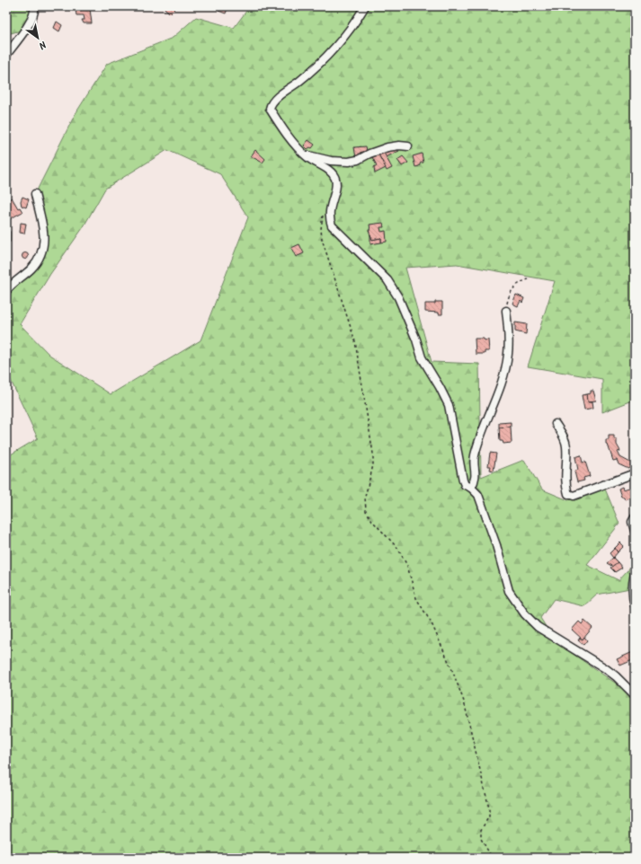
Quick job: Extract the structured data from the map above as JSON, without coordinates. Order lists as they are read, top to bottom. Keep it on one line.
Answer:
{"north":"bottom right"}
